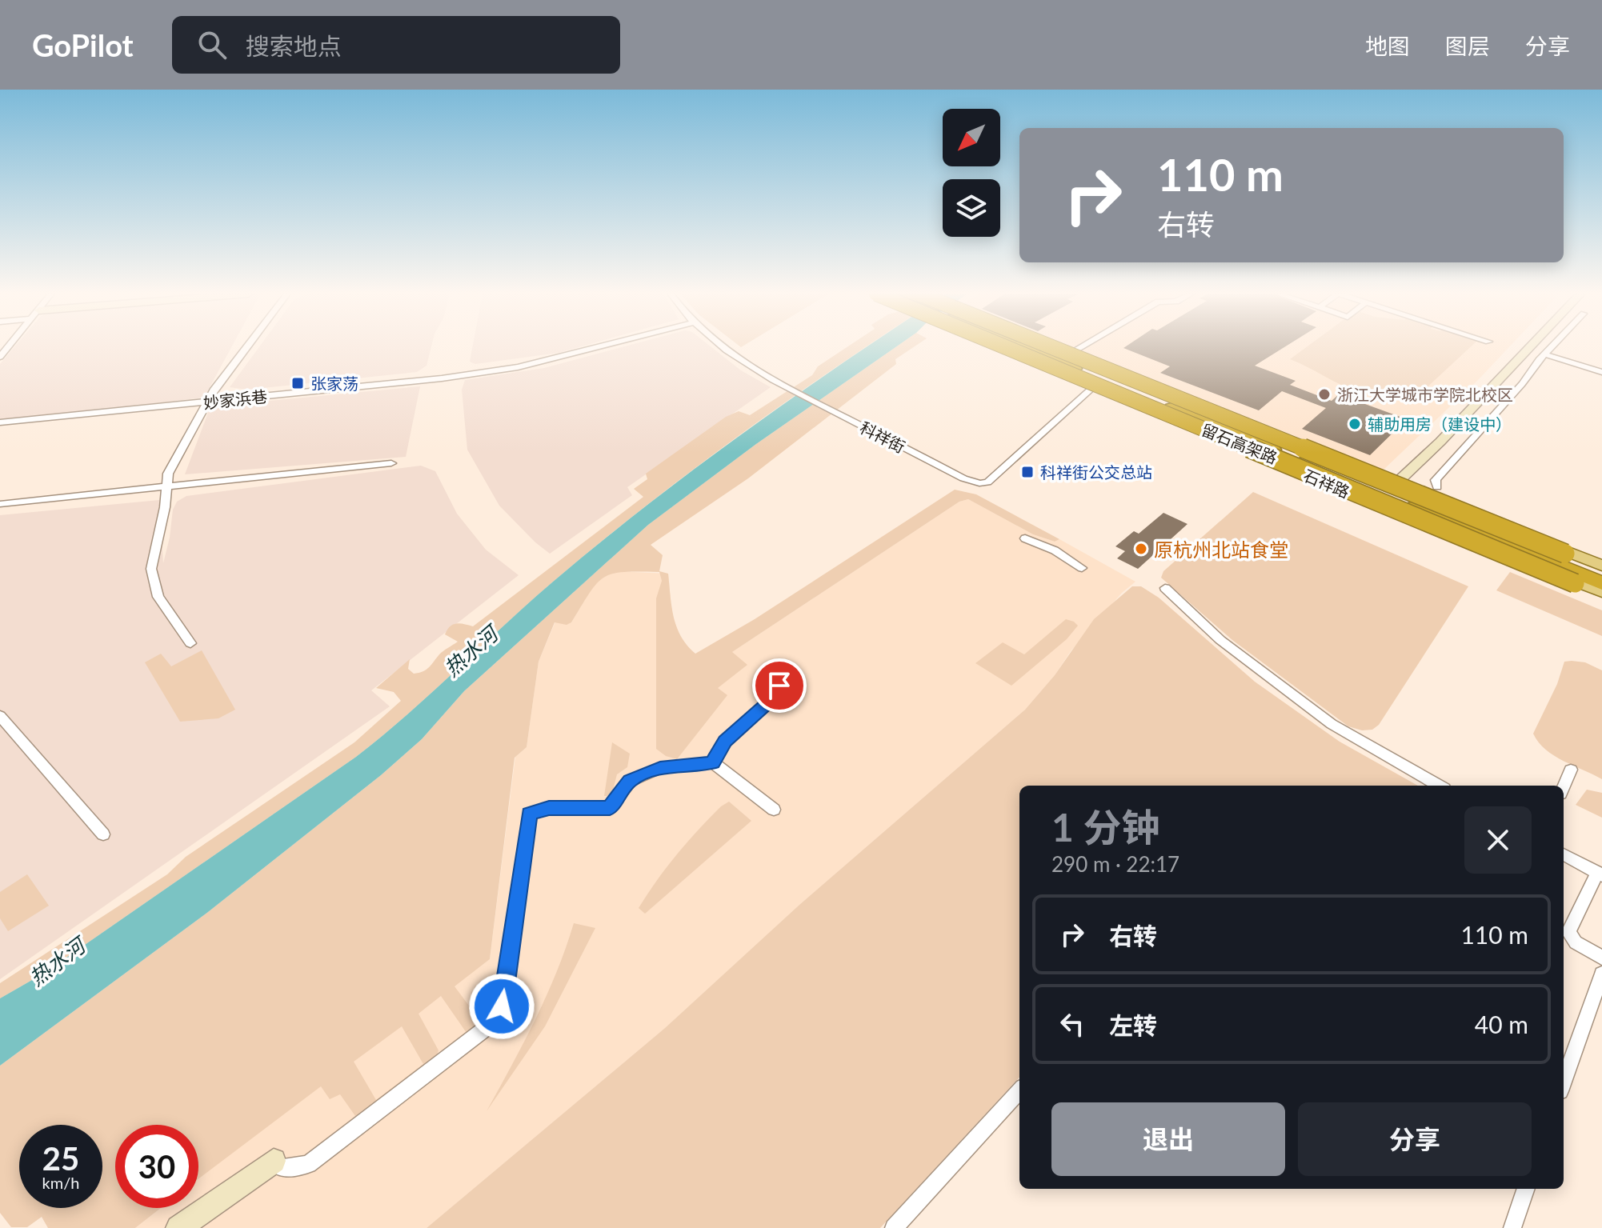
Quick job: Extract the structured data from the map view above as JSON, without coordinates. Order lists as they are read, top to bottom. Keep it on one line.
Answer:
{"streets":{"highway":["留石高架路"],"main road":["石祥路"],"street":["妙家浜巷","科祥街"]},"crossings":[["科祥街","石祥路"],["留石高架路","石祥路"]],"water":["热水河"],"places":{"transit":["张家荡","科祥街公交总站"],"other":["浙江大学城市学院北校区","辅助用房（建设中）","原杭州北站食堂"]},"north":"bottom left","page":{"header":"GoPilot","search":"搜索地点","nav":["地图","图层","分享"],"turn":["110 m","右转"],"heading":["1 分钟","290 m · 22:17"],"list":[{"name":"右转","value":"110 m"},{"name":"左转","value":"40 m"}],"buttons":["退出","分享"],"speed":"25 km/h","limit":"30"}}
